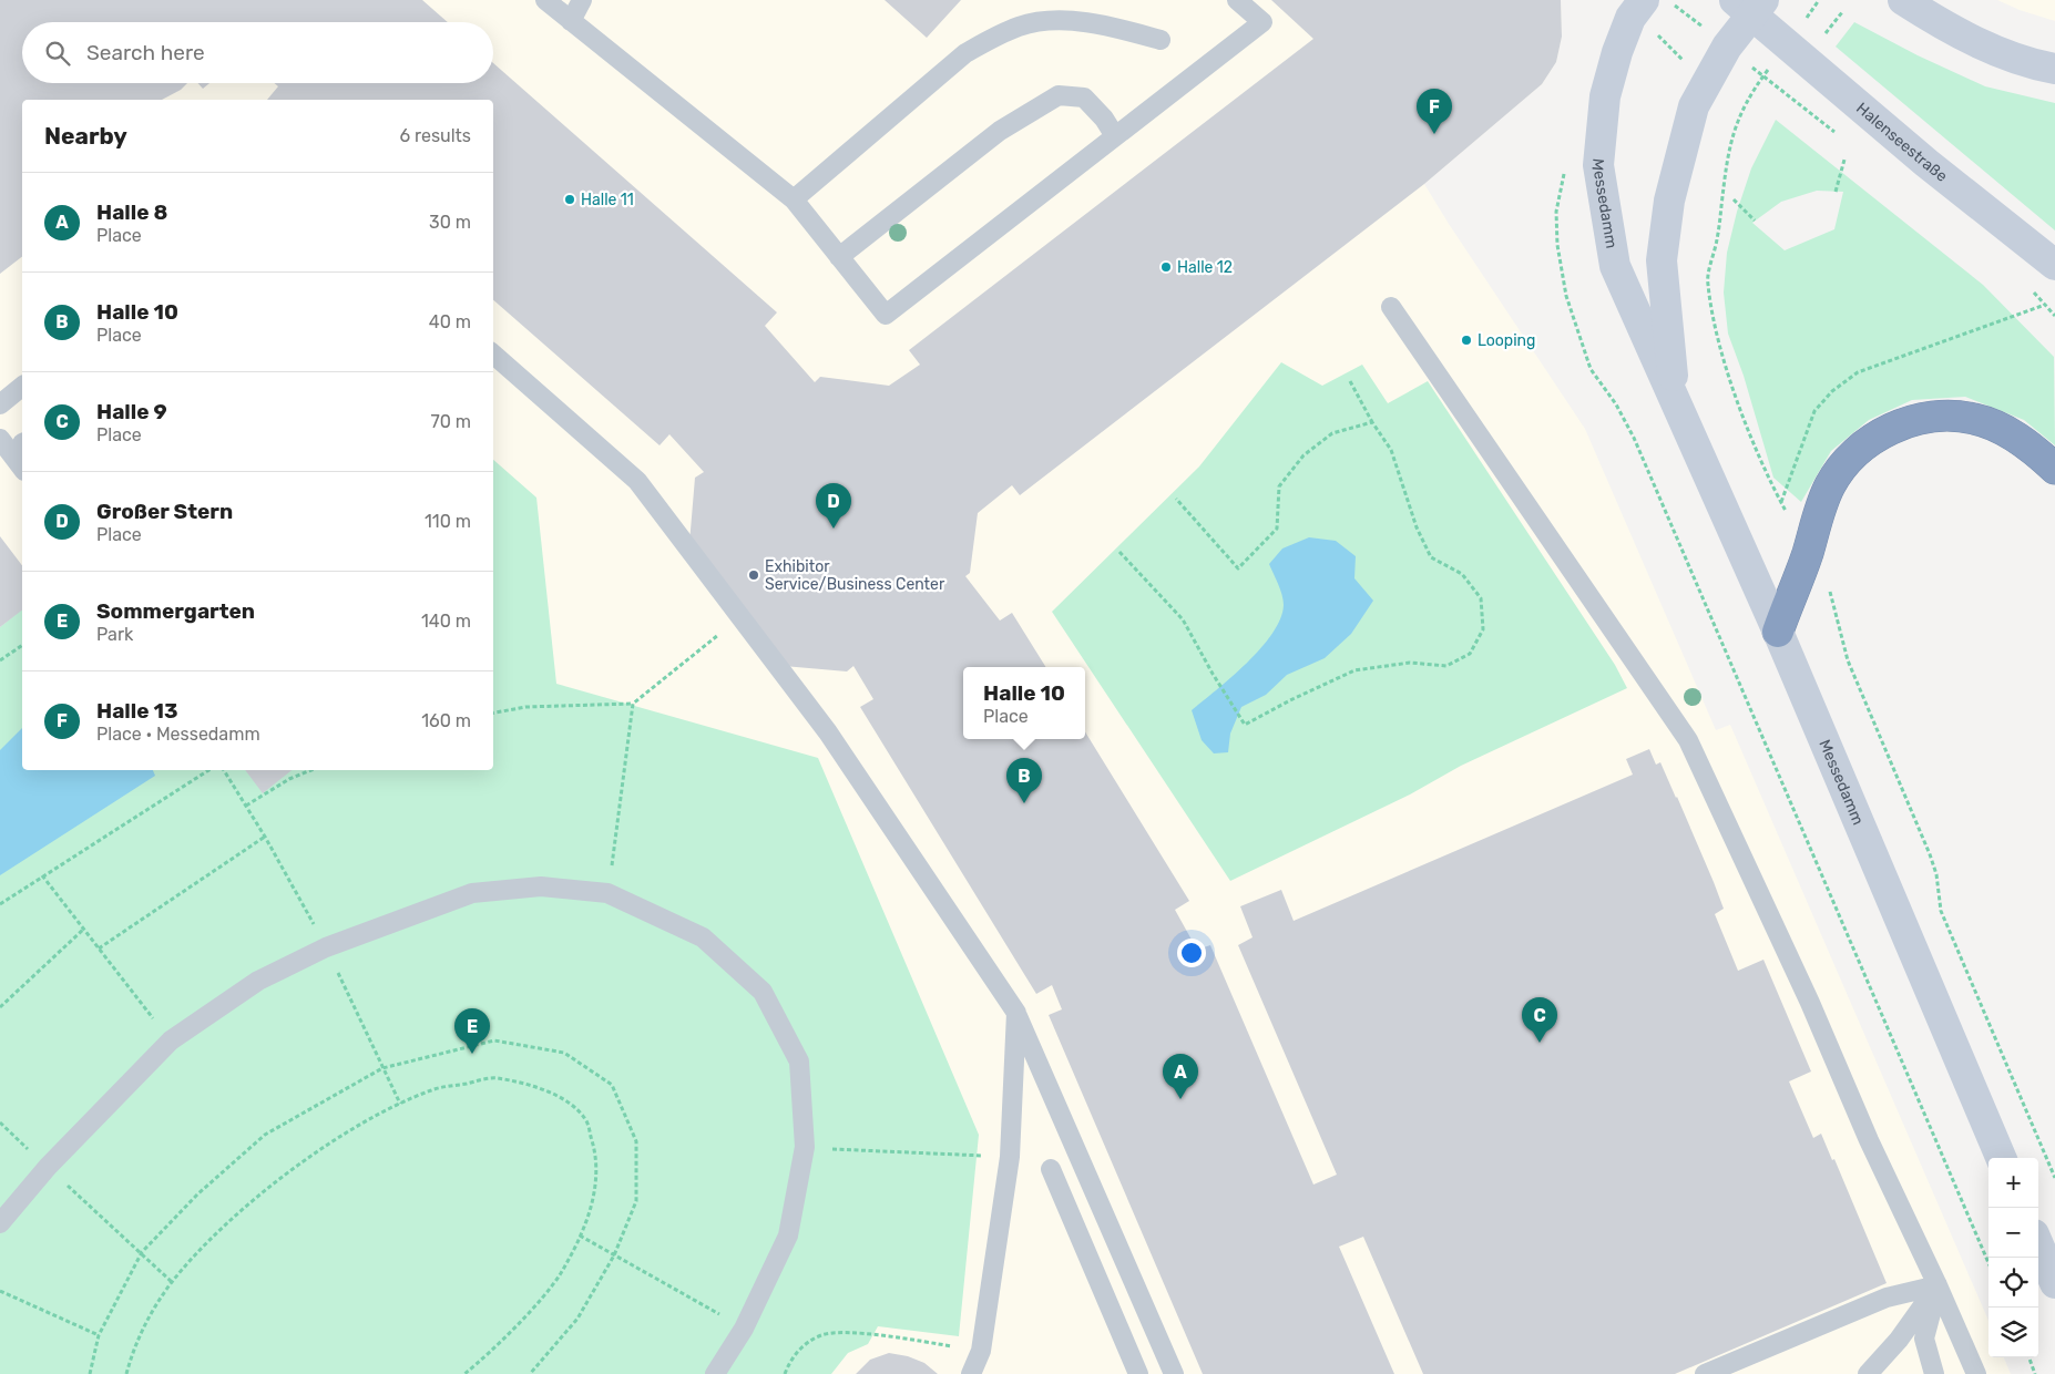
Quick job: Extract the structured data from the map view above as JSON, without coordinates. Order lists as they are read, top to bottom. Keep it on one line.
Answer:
{"streets":{"main road":["Halenseestraße","Messedamm"]},"crossings":[["Halenseestraße","Messedamm"]],"places":["Halle 11","Halle 12","Looping","Exhibitor Service/Business Center"],"page":{"search":"Search here","pins":["F","D","B","C","E","A"],"heading":["Nearby","6 results"],"list":[{"mark":"A","name":"Halle 8","note":"Place","value":"30 m"},{"mark":"B","name":"Halle 10","note":"Place","value":"40 m"},{"mark":"C","name":"Halle 9","note":"Place","value":"70 m"},{"mark":"D","name":"Großer Stern","note":"Place","value":"110 m"},{"mark":"E","name":"Sommergarten","note":"Park","value":"140 m"},{"mark":"F","name":"Halle 13","note":"Place · Messedamm","value":"160 m"}],"popup":["Halle 10","Place"],"map_buttons":["+","−"]}}
